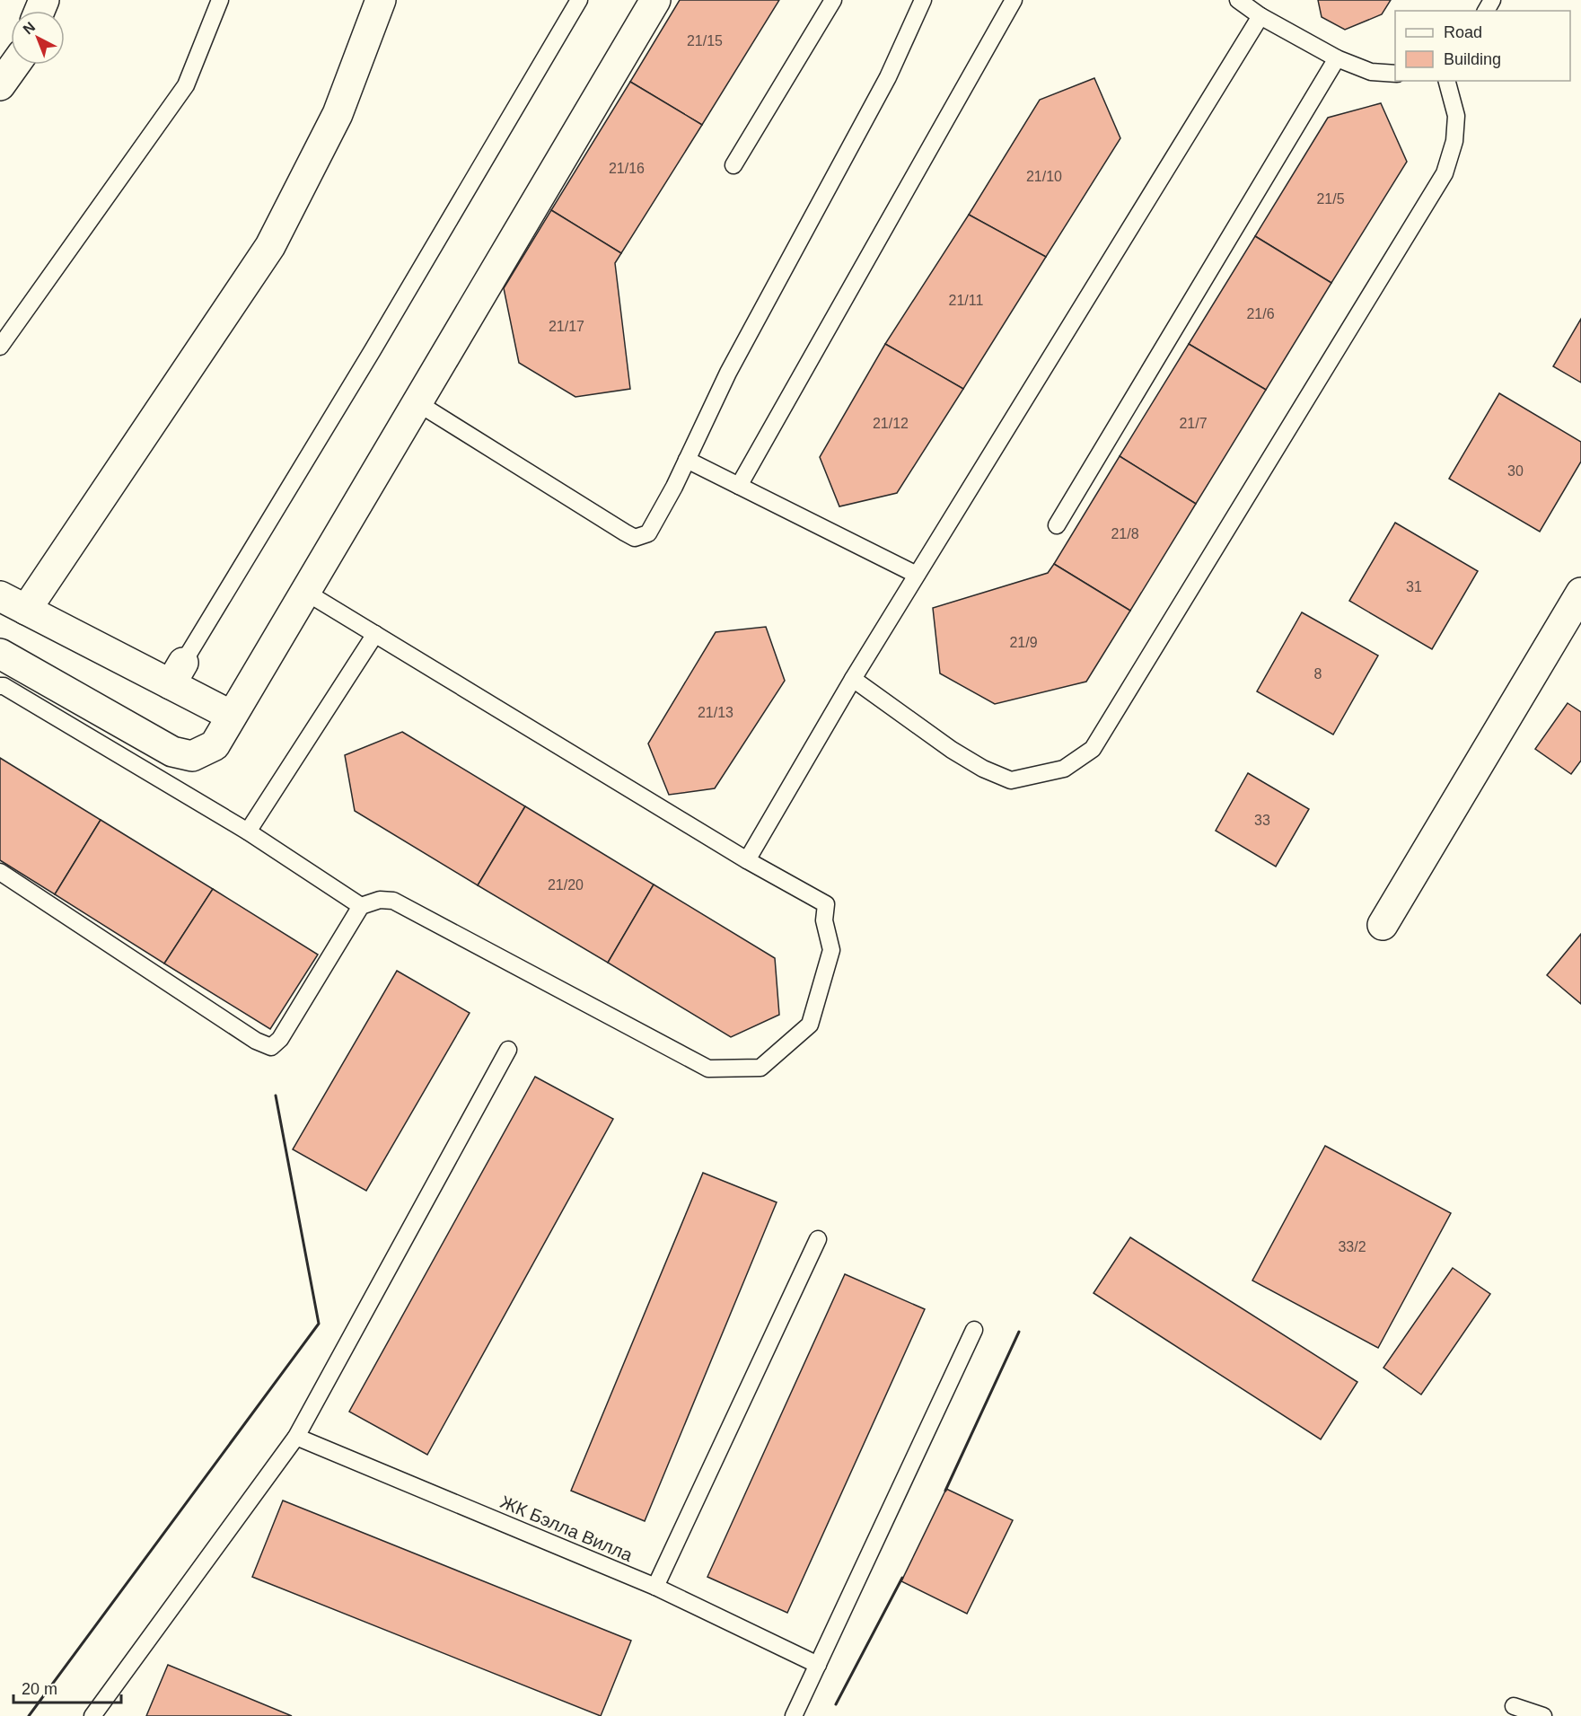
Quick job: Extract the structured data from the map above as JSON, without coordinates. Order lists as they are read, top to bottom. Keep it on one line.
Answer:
{"streets":{"lane":["ЖК Бэлла Вилла"]},"house_numbers":["21/15","21/16","21/10","21/5","21/11","21/6","21/17","21/12","21/7","30","21/8","31","21/9","8","21/13","33","21/20","33/2"],"legend":["Road","Building"],"scale_bar":"20 m","north":"top left"}
